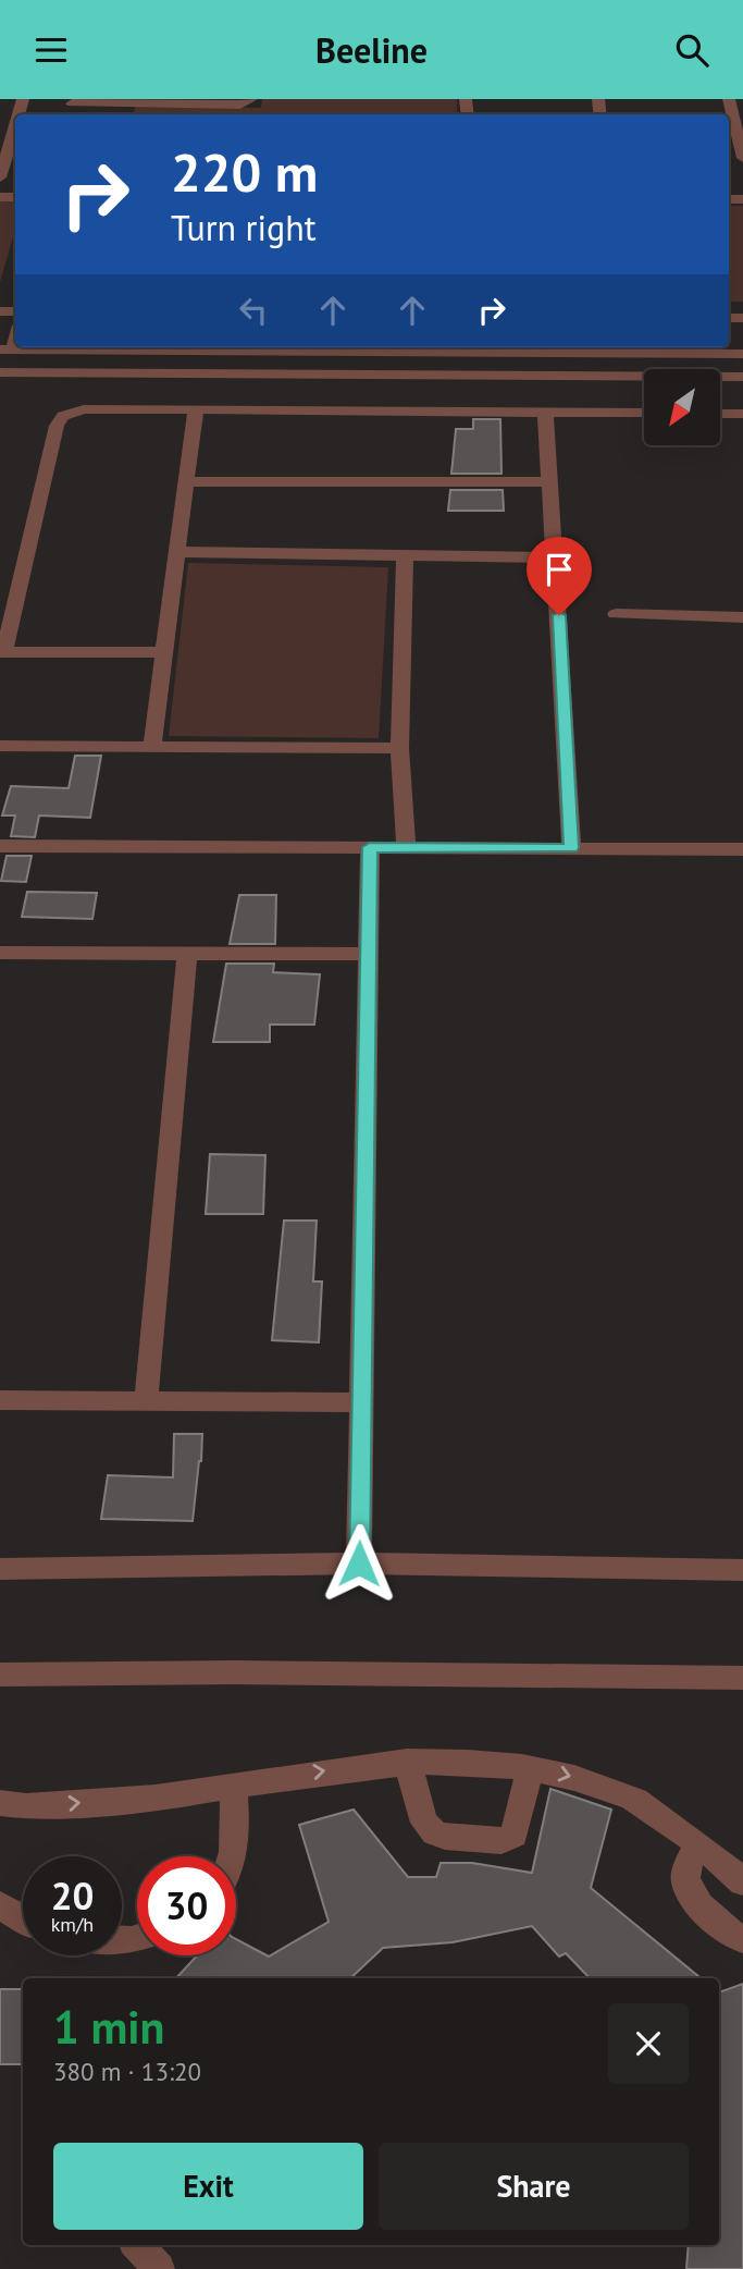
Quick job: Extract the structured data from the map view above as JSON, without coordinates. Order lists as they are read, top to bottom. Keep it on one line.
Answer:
{"north":"bottom left","page":{"header":"Beeline","turn":["220 m","Turn right"],"speed":"20 km/h","limit":"30","heading":["1 min","380 m · 13:20"],"buttons":["Exit","Share"]}}
